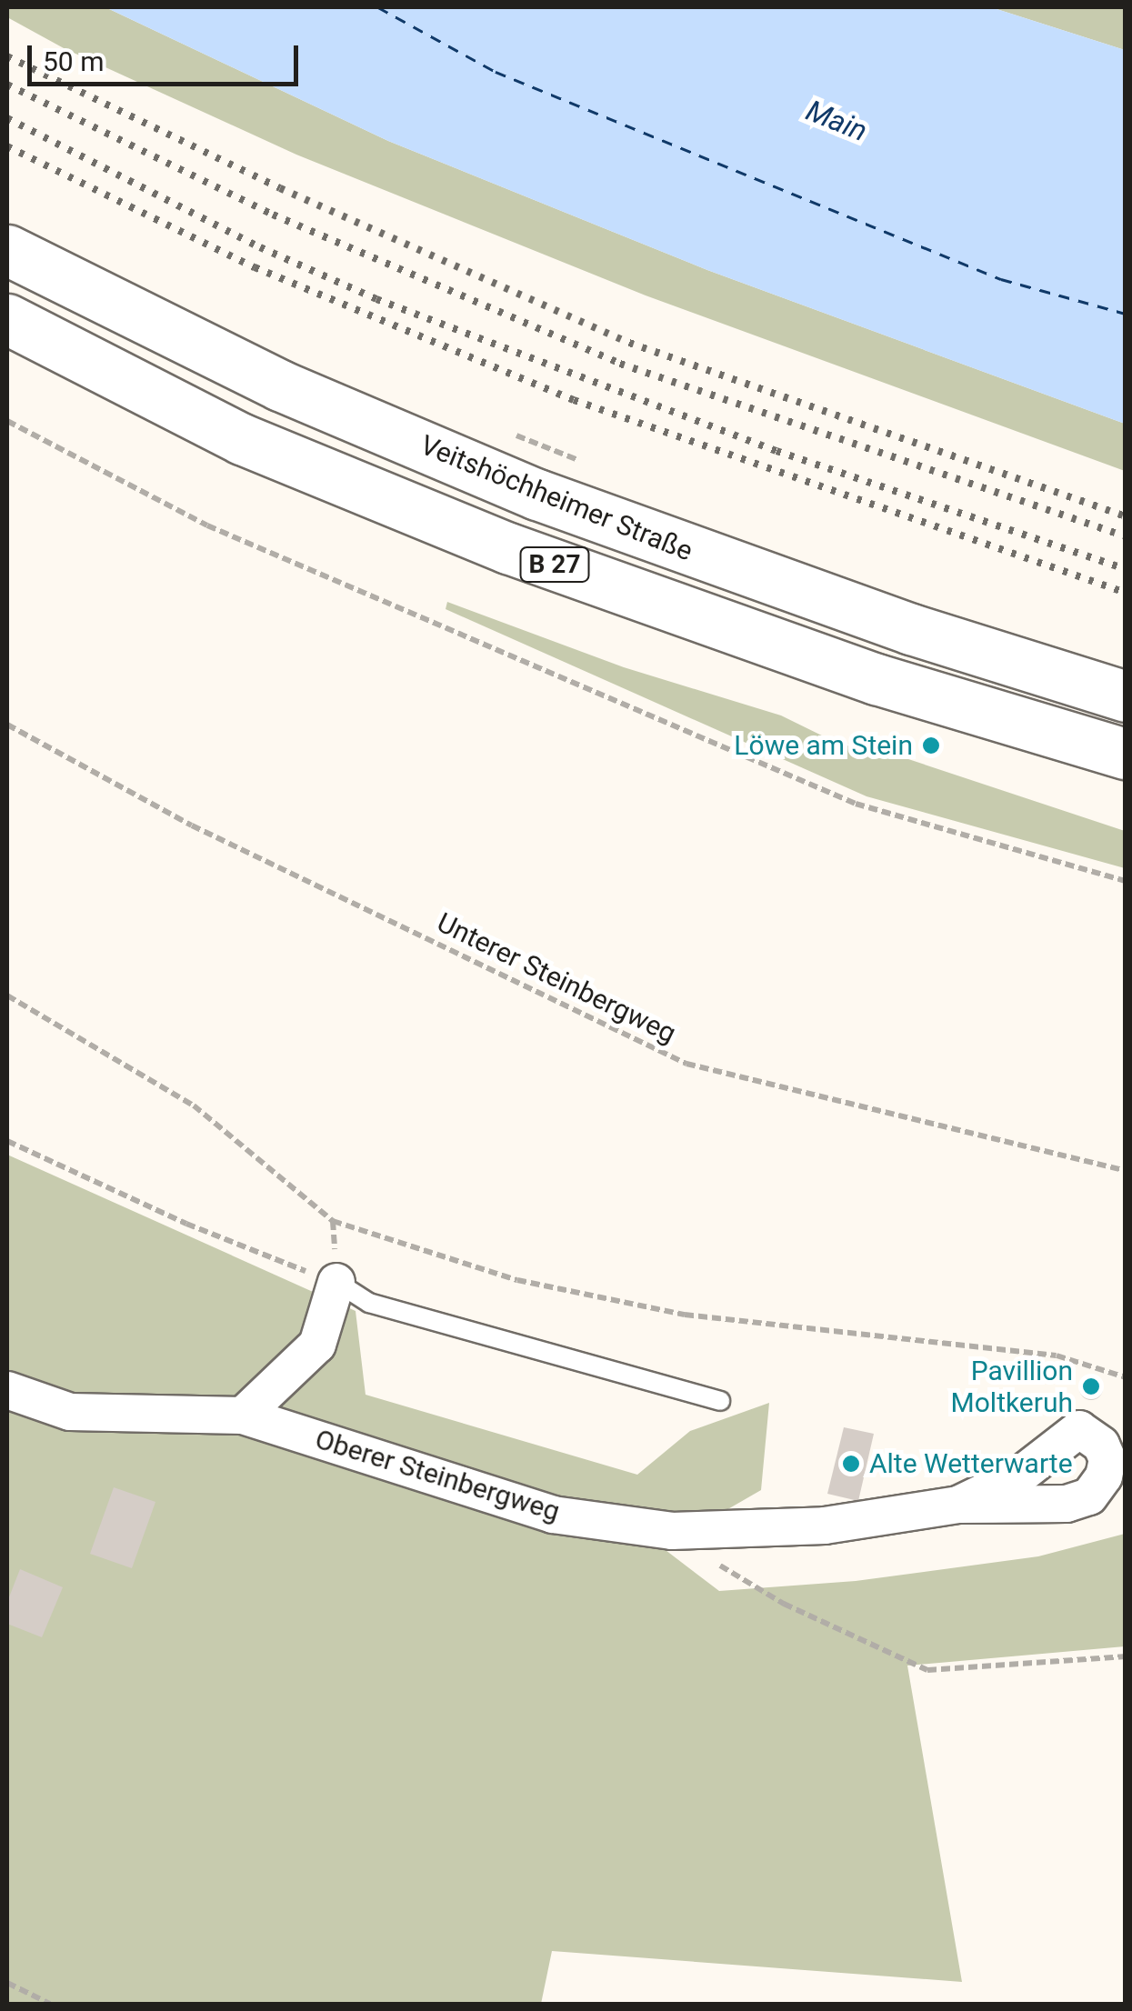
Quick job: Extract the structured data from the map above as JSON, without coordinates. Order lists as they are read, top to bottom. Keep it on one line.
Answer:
{"streets":{"highway":["Veitshöchheimer Straße","B 27"],"street":["Oberer Steinbergweg"],"path":["Unterer Steinbergweg"]},"water":["Main"],"places":["Löwe am Stein","Pavillion Moltkeruh","Alte Wetterwarte"],"scale_bar":"50 m"}
